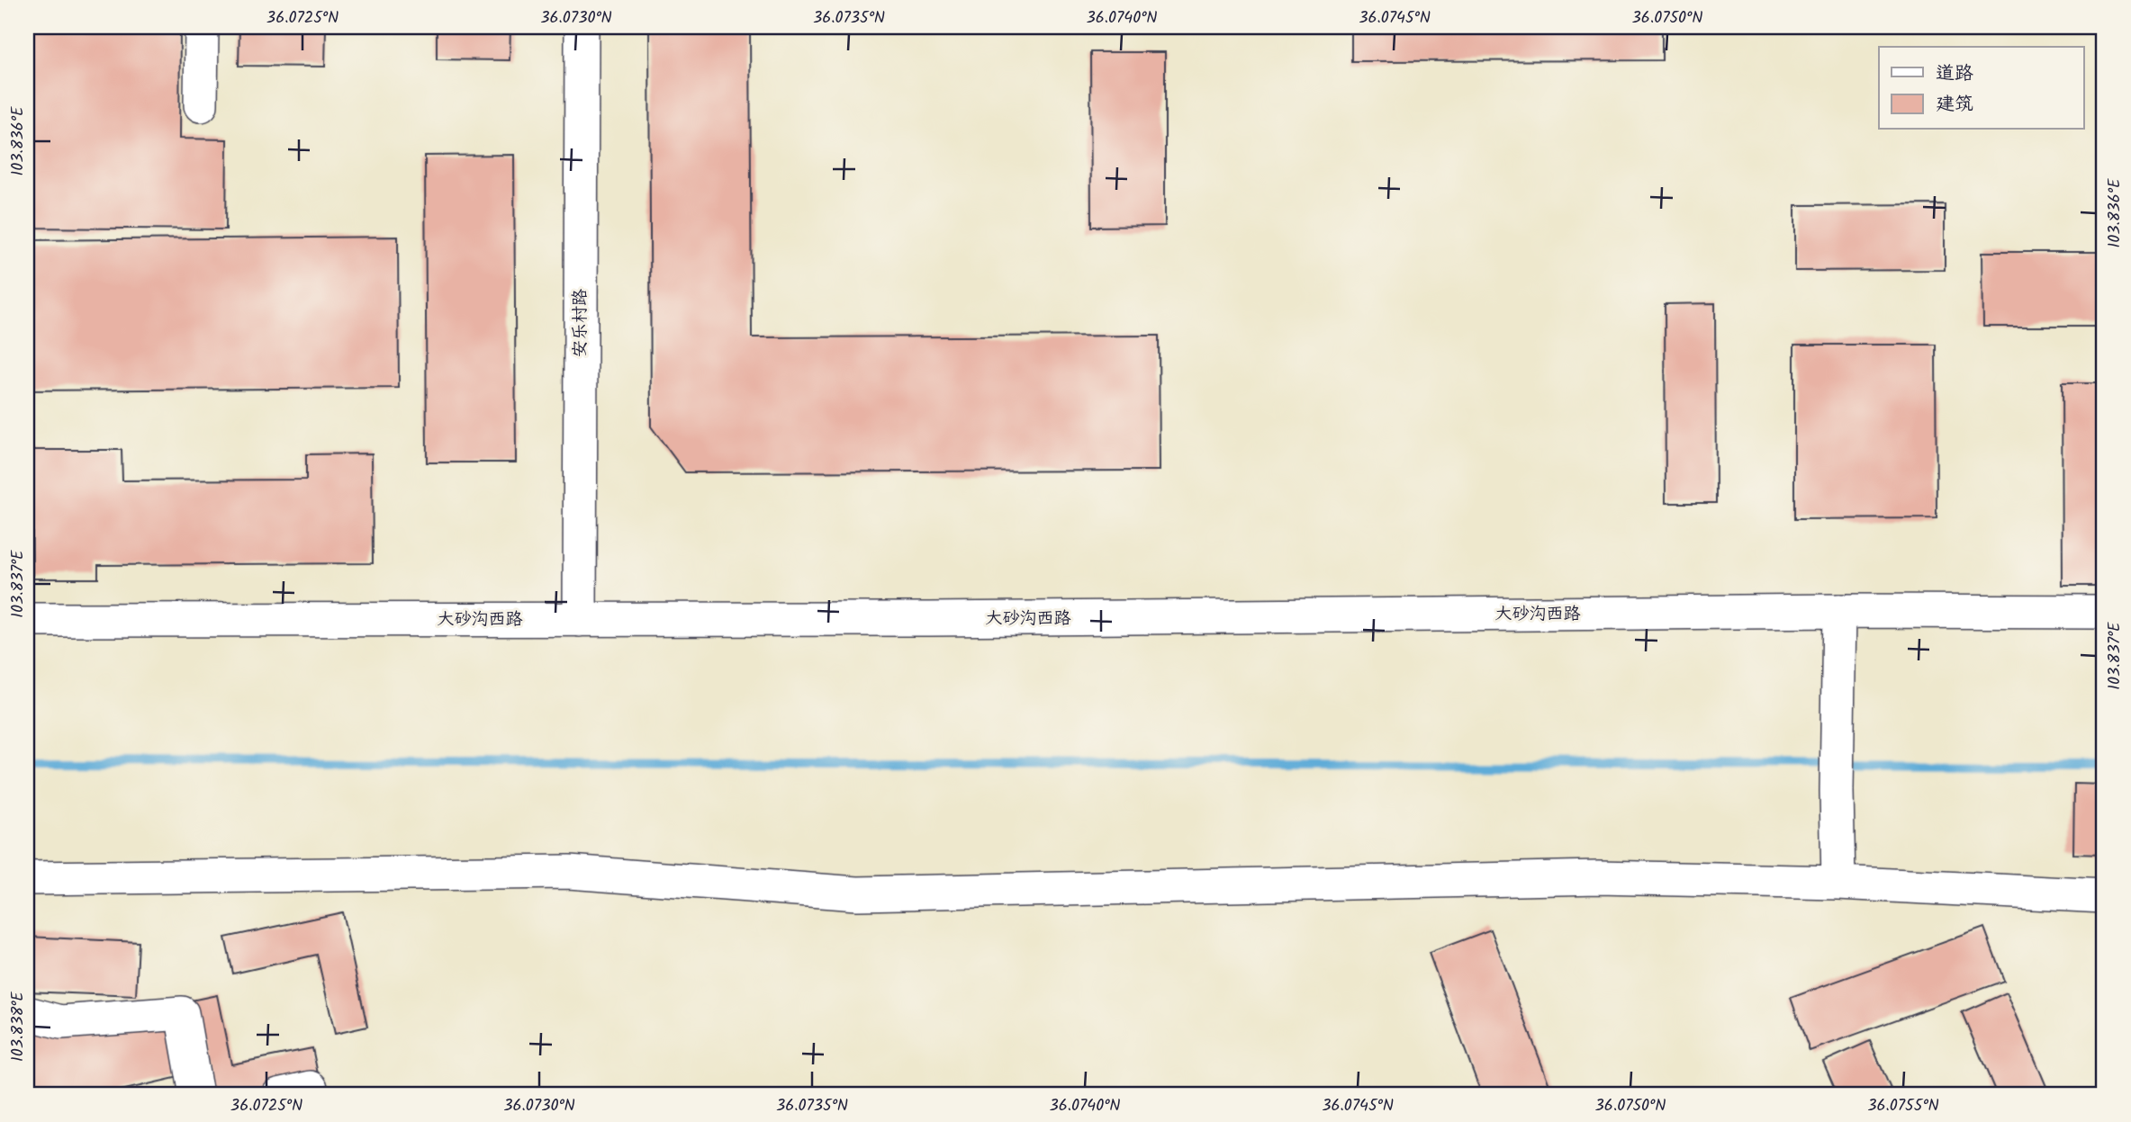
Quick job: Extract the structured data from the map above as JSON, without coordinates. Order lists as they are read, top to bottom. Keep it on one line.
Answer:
{"streets":{"street":["安乐村路","大砂沟西路"]},"crossings":[["安乐村路","大砂沟西路"]],"legend":["道路","建筑"],"coordinates":["36.0725°N","36.0730°N","36.0735°N","36.0740°N","36.0745°N","36.0750°N","103.836°E","103.837°E","103.838°E","36.0755°N"]}
